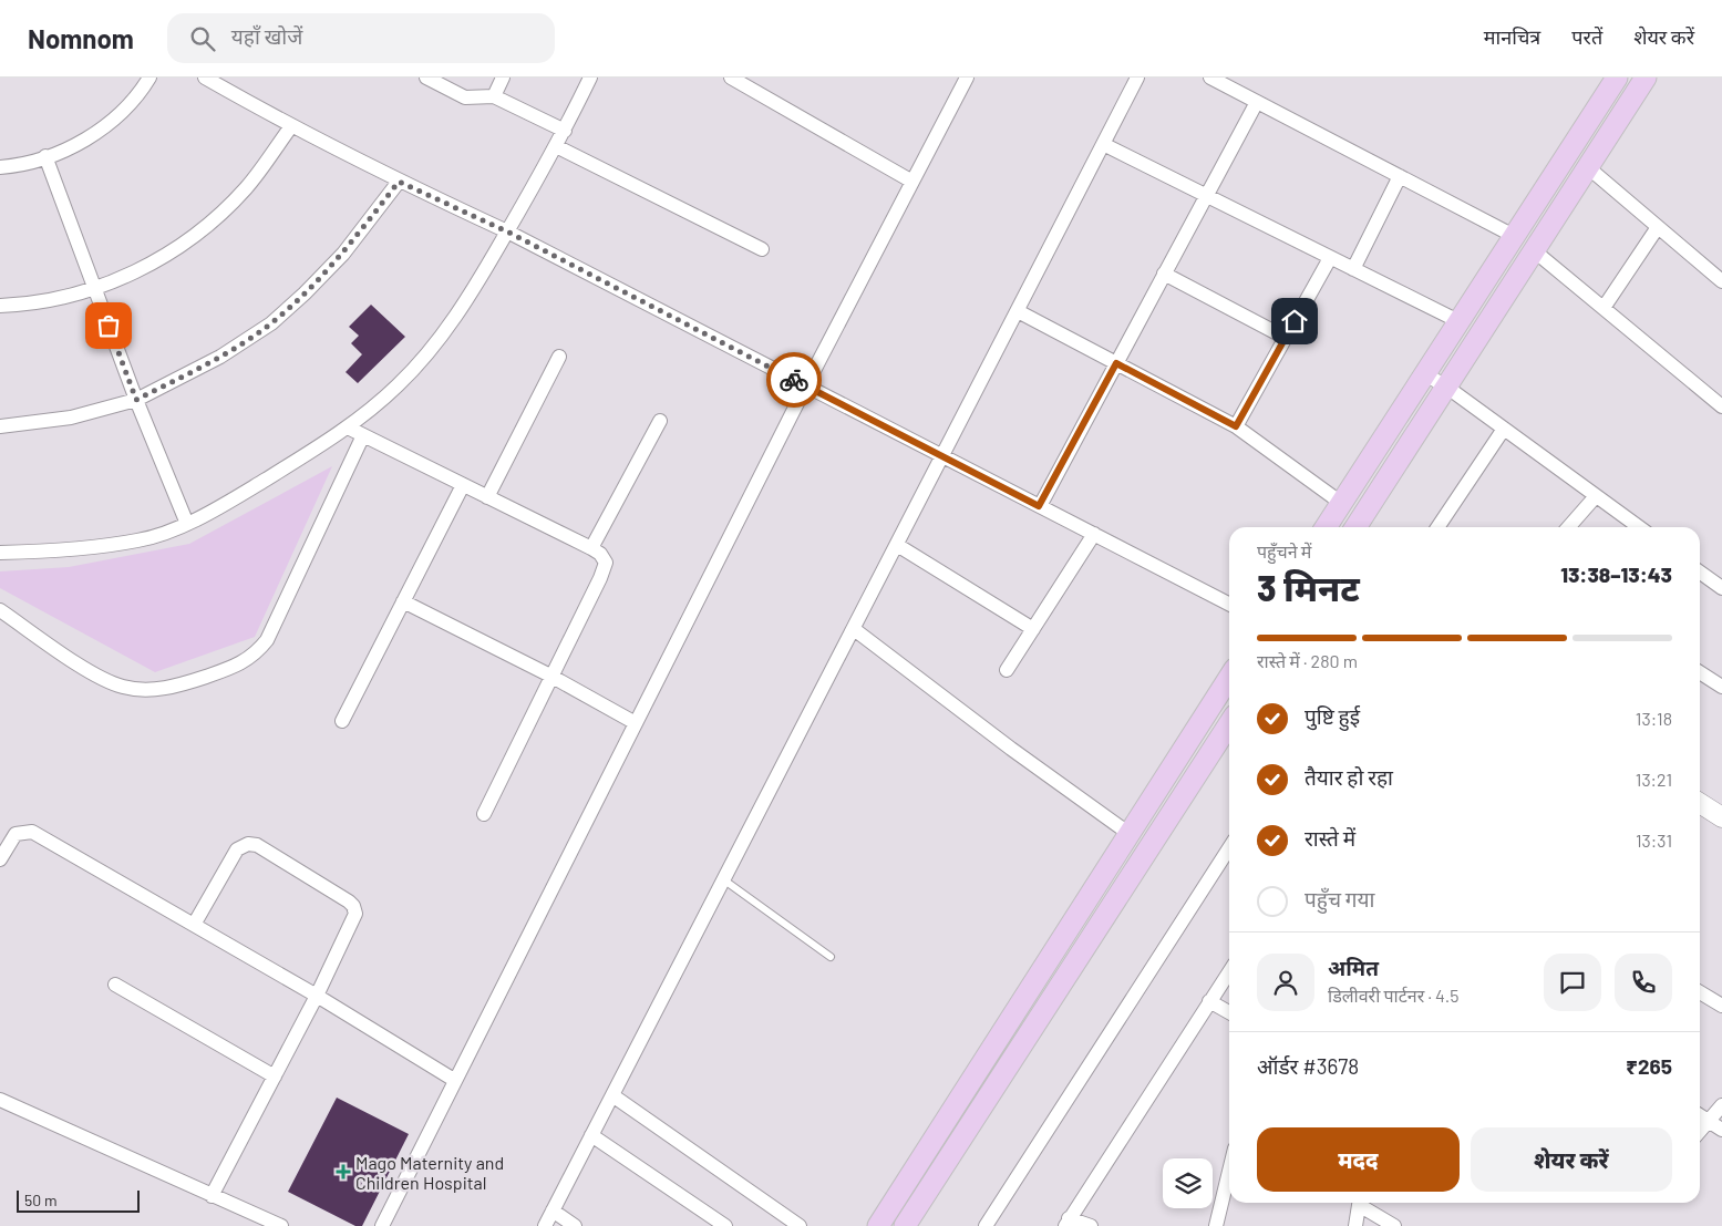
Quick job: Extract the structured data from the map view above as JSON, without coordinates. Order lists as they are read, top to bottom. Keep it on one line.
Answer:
{"places":{"health":["Mago Maternity and Children Hospital"]},"scale_bar":"50 m","page":{"header":"Nomnom","search":"यहाँ खोजें","nav":["मानचित्र","परतें","शेयर करें"],"heading":["3 मिनट","पहुँचने में","13:38–13:43"],"panel":["अमित","डिलीवरी पार्टनर · 4.5","ऑर्डर #3678","₹265"],"bar":"रास्ते में · 280 m","list":[["पुष्टि हुई","13:18"],["तैयार हो रहा","13:21"],["रास्ते में","13:31"],"पहुँच गया"],"buttons":["मदद","शेयर करें"],"scale":"50 m"}}
